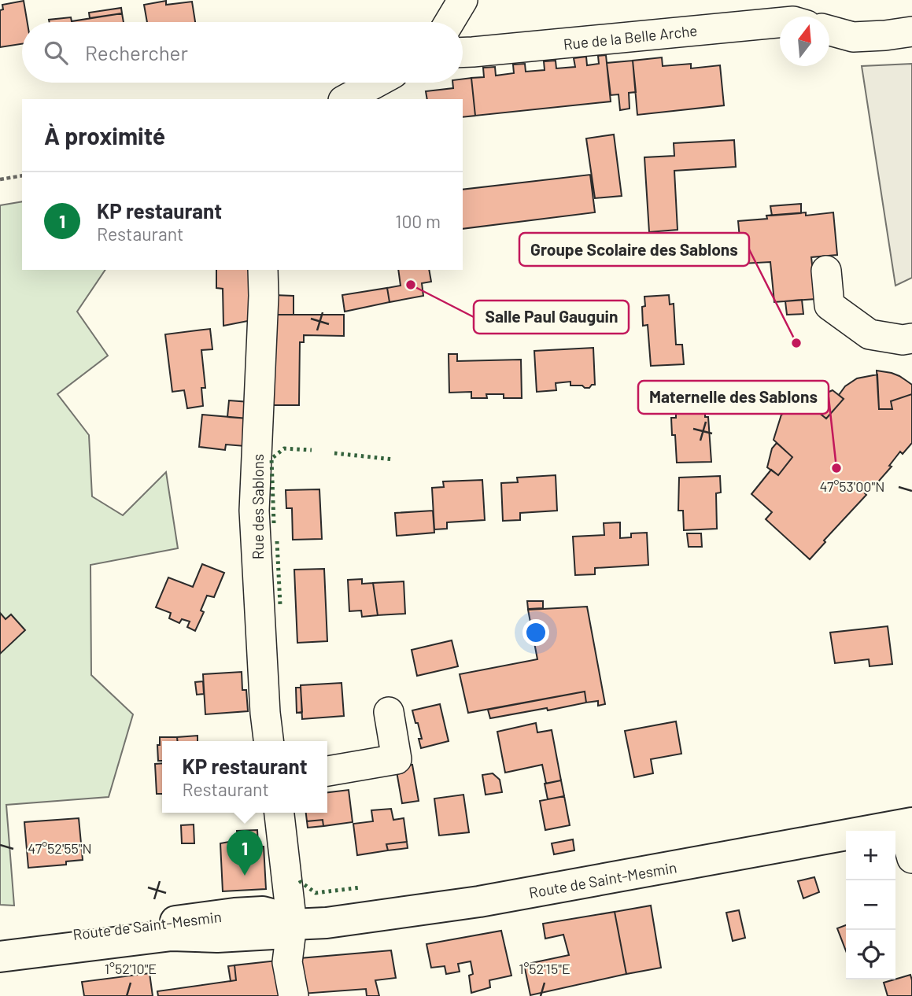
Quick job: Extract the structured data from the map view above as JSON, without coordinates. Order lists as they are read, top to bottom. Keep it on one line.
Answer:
{"streets":{"main road":["Route de Saint-Mesmin"],"street":["Rue de la Belle Arche","Rue des Sablons"]},"places":["Salle Paul Gauguin","Groupe Scolaire des Sablons","Maternelle des Sablons"],"north":"top","page":{"search":"Rechercher","heading":"À proximité","list":[{"mark":"1","name":"KP restaurant","note":"Restaurant","value":"100 m"}],"popup":["KP restaurant","Restaurant"],"pins":"1","map_buttons":["+","−"]},"coordinates":["47°53'00\"N","47°52'55\"N","1°52'10\"E","1°52'15\"E"]}
